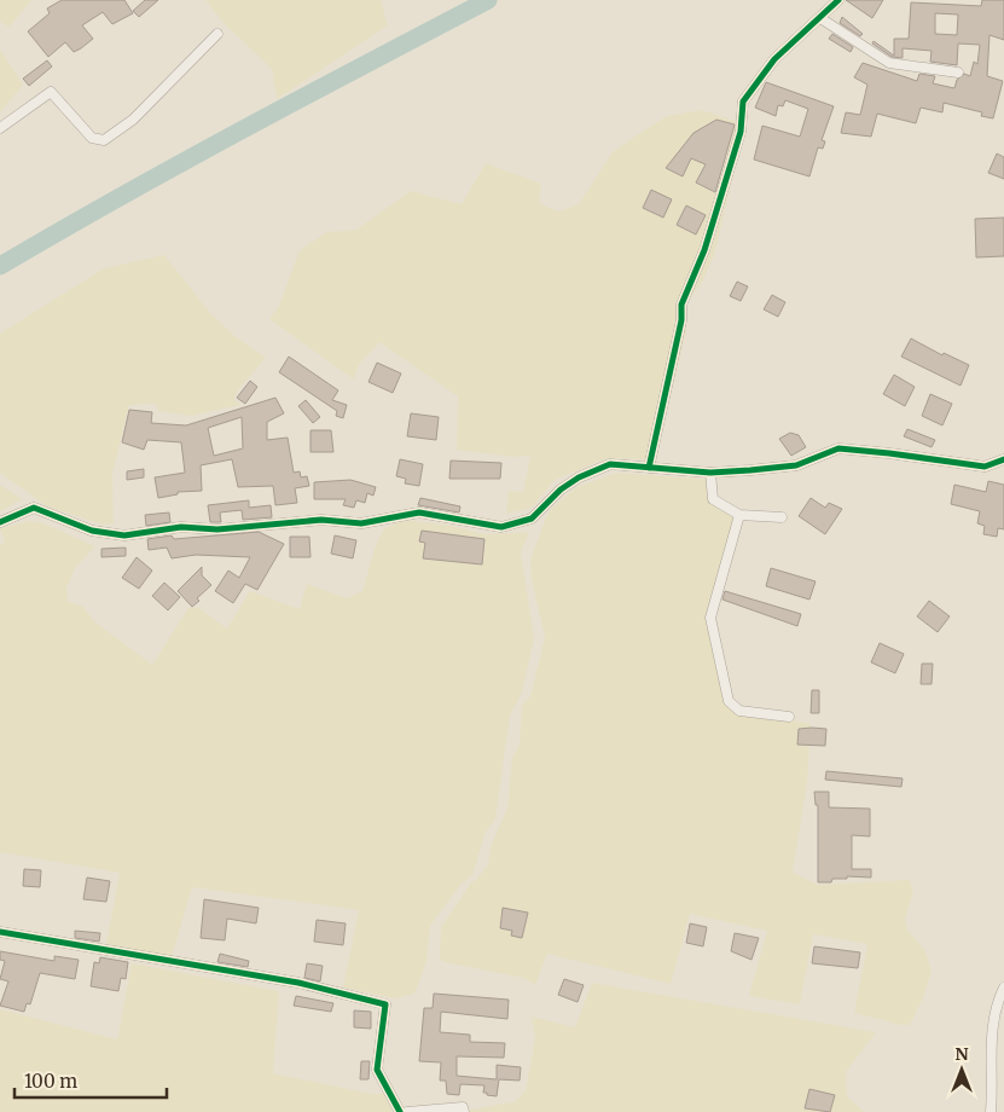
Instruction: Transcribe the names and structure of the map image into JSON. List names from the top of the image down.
{
  "scale_bar": "100 m",
  "north": "top"
}
